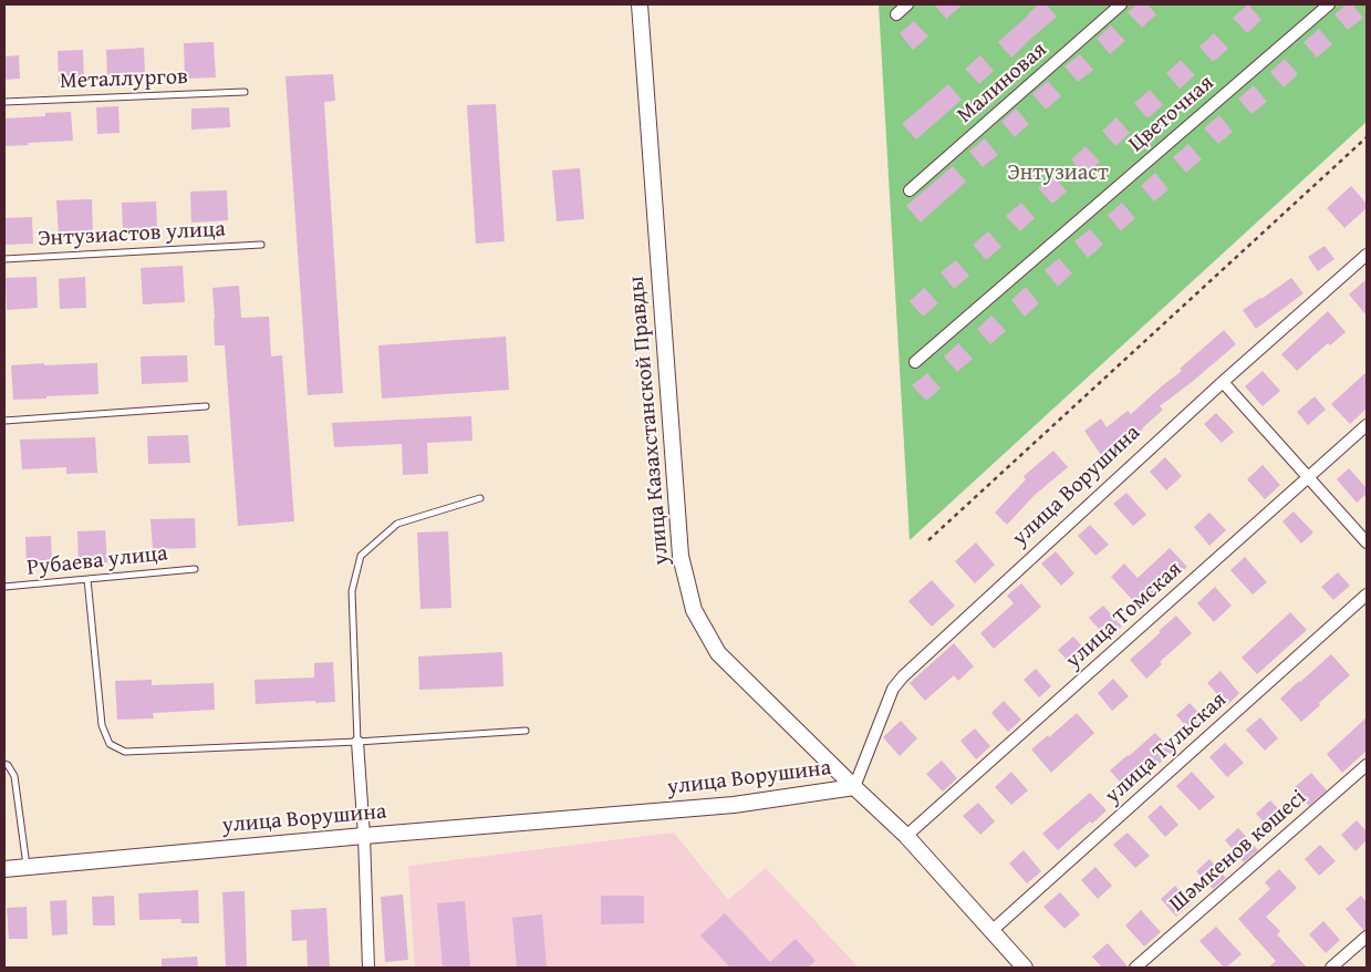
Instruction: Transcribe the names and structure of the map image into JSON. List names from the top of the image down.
{
  "streets": {
    "street": [
      "Малиновая",
      "Цветочная",
      "улица Казахстанской Правды",
      "улица Ворушина",
      "улица Томская",
      "улица Тульская",
      "Шәмкенов көшесі"
    ],
    "lane": ["Металлургов", "Энтузиастов улица", "Рубаева улица"]
  },
  "crossings": [
    ["улица Казахстанской Правды", "улица Ворушина"],
    ["улица Казахстанской Правды", "улица Томская"],
    ["улица Казахстанской Правды", "улица Тульская"]
  ],
  "parks": ["Энтузиаст"]
}
